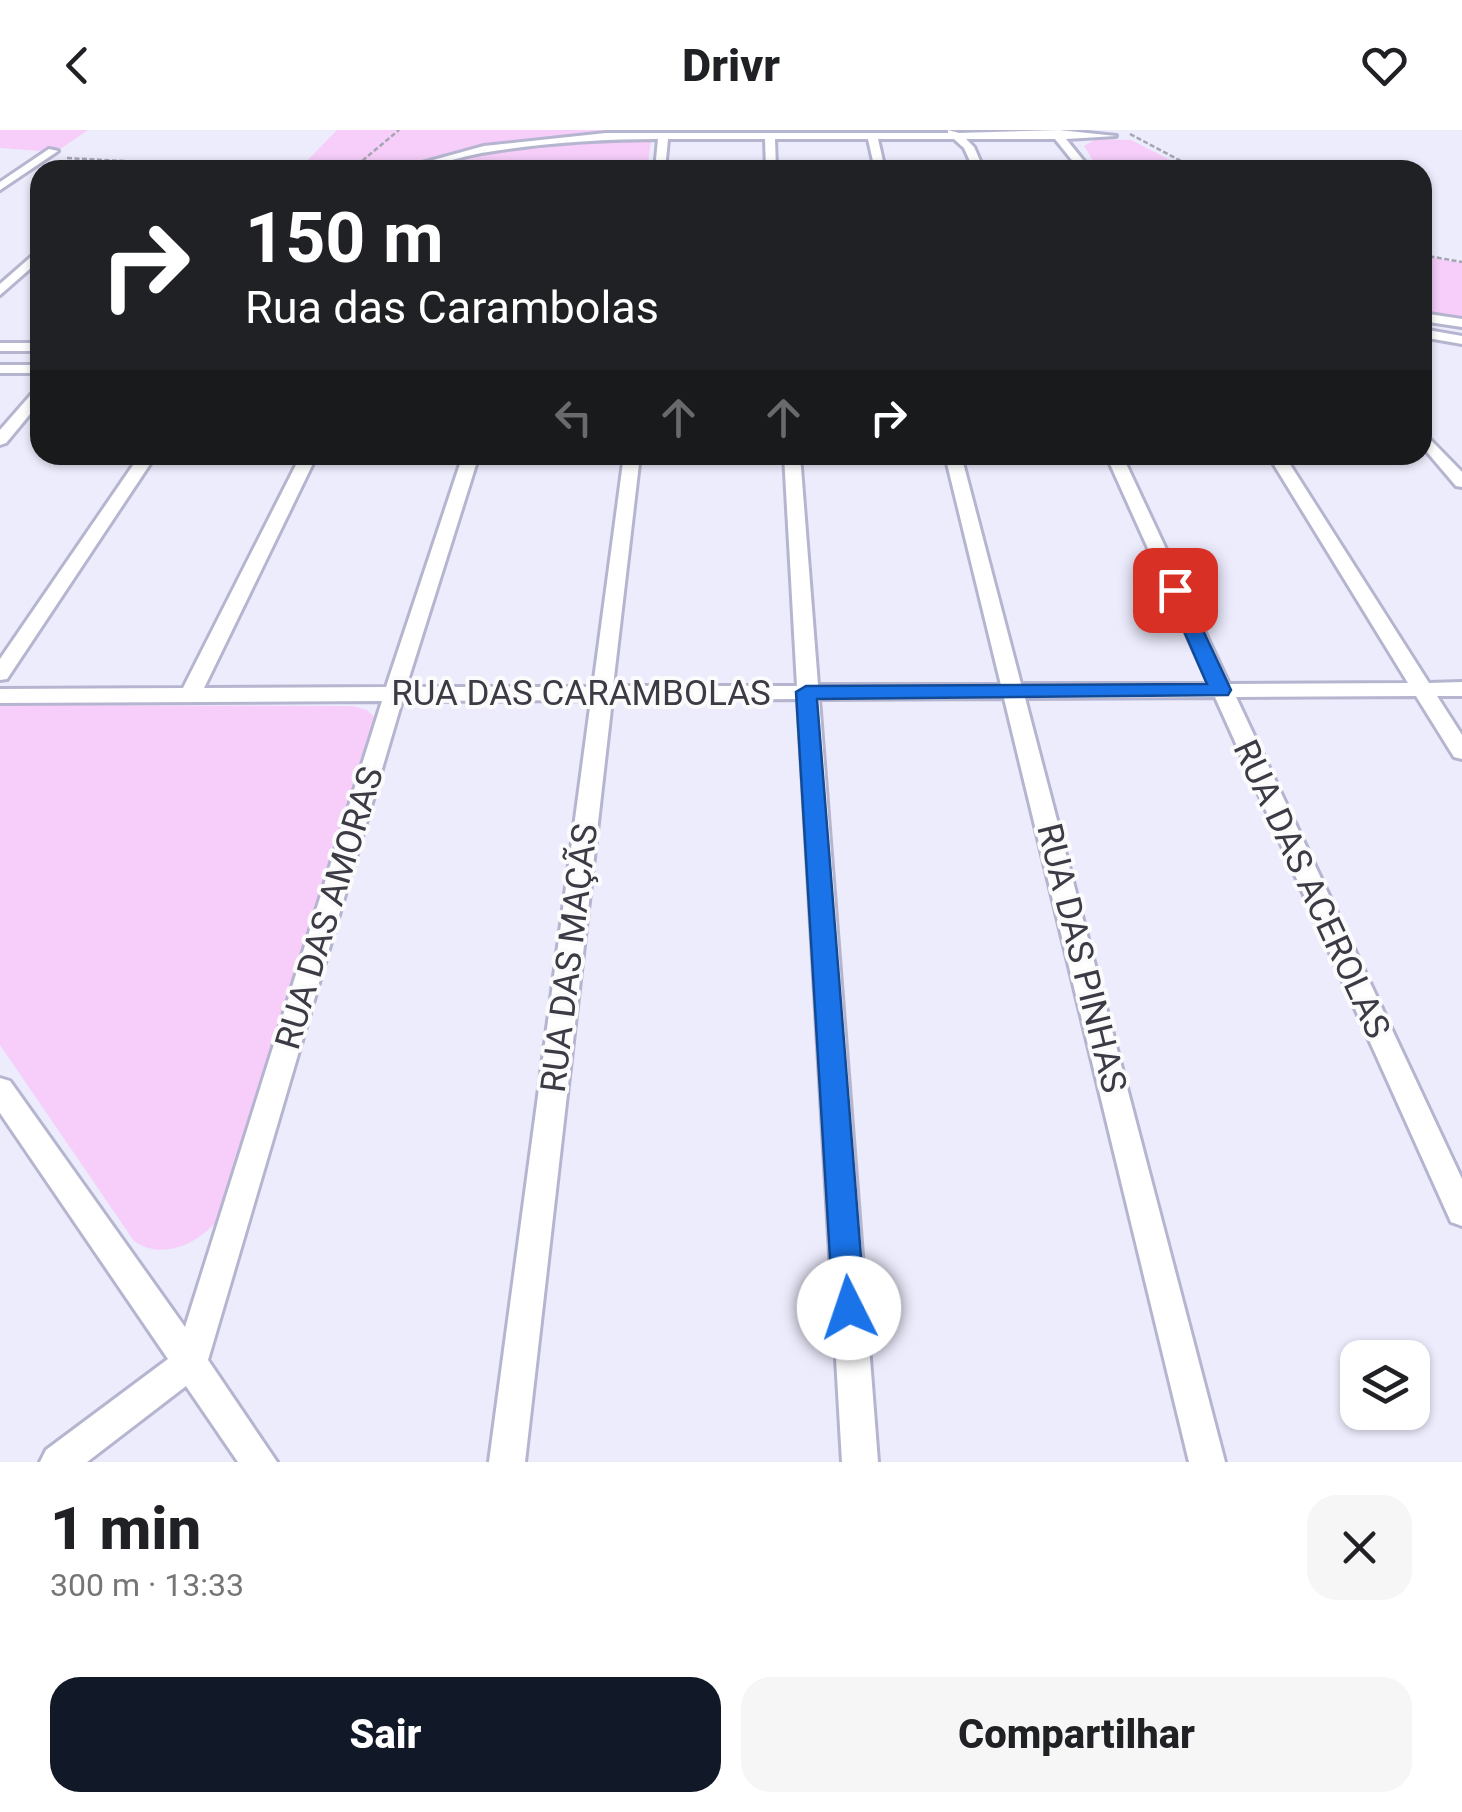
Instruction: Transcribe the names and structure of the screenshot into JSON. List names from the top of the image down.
{
  "streets": {
    "street": [
      "RUA DAS CARAMBOLAS",
      "RUA DAS ACEROLAS",
      "RUA DAS AMORAS",
      "RUA DAS MAÇÃS",
      "RUA DAS PINHAS"
    ]
  },
  "crossings": [
    ["RUA DAS CARAMBOLAS", "RUA DAS ACEROLAS"],
    ["RUA DAS CARAMBOLAS", "RUA DAS AMORAS"],
    ["RUA DAS CARAMBOLAS", "RUA DAS MAÇÃS"],
    ["RUA DAS CARAMBOLAS", "RUA DAS PINHAS"]
  ],
  "page": {
    "header": "Drivr",
    "turn": ["150 m", "Rua das Carambolas"],
    "heading": ["1 min", "300 m · 13:33"],
    "buttons": ["Sair", "Compartilhar"]
  }
}
